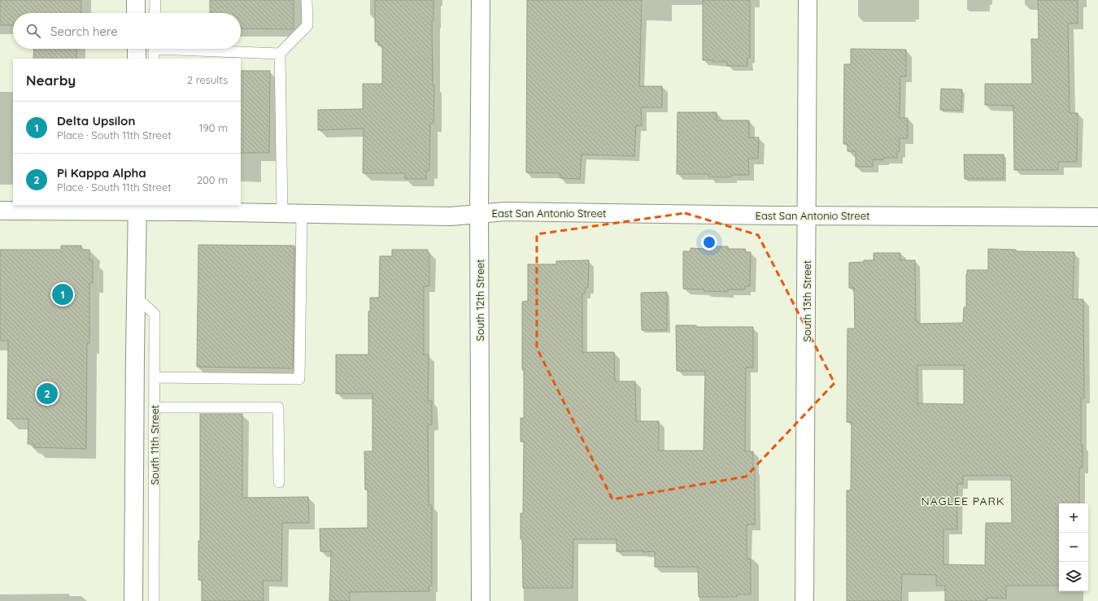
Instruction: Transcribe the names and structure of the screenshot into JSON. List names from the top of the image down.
{
  "streets": {
    "street": [
      "East San Antonio Street",
      "South 12th Street",
      "South 13th Street",
      "South 11th Street"
    ]
  },
  "crossings": [
    ["East San Antonio Street", "South 12th Street"],
    ["East San Antonio Street", "South 13th Street"],
    ["East San Antonio Street", "South 11th Street"]
  ],
  "districts": ["NAGLEE PARK"],
  "page": {
    "search": "Search here",
    "heading": ["Nearby", "2 results"],
    "list": [
      {
        "mark": "1",
        "name": "Delta Upsilon",
        "note": "Place · South 11th Street",
        "value": "190 m"
      },
      {
        "mark": "2",
        "name": "Pi Kappa Alpha",
        "note": "Place · South 11th Street",
        "value": "200 m"
      }
    ],
    "pins": ["1", "2"],
    "map_buttons": ["+", "−"]
  }
}
